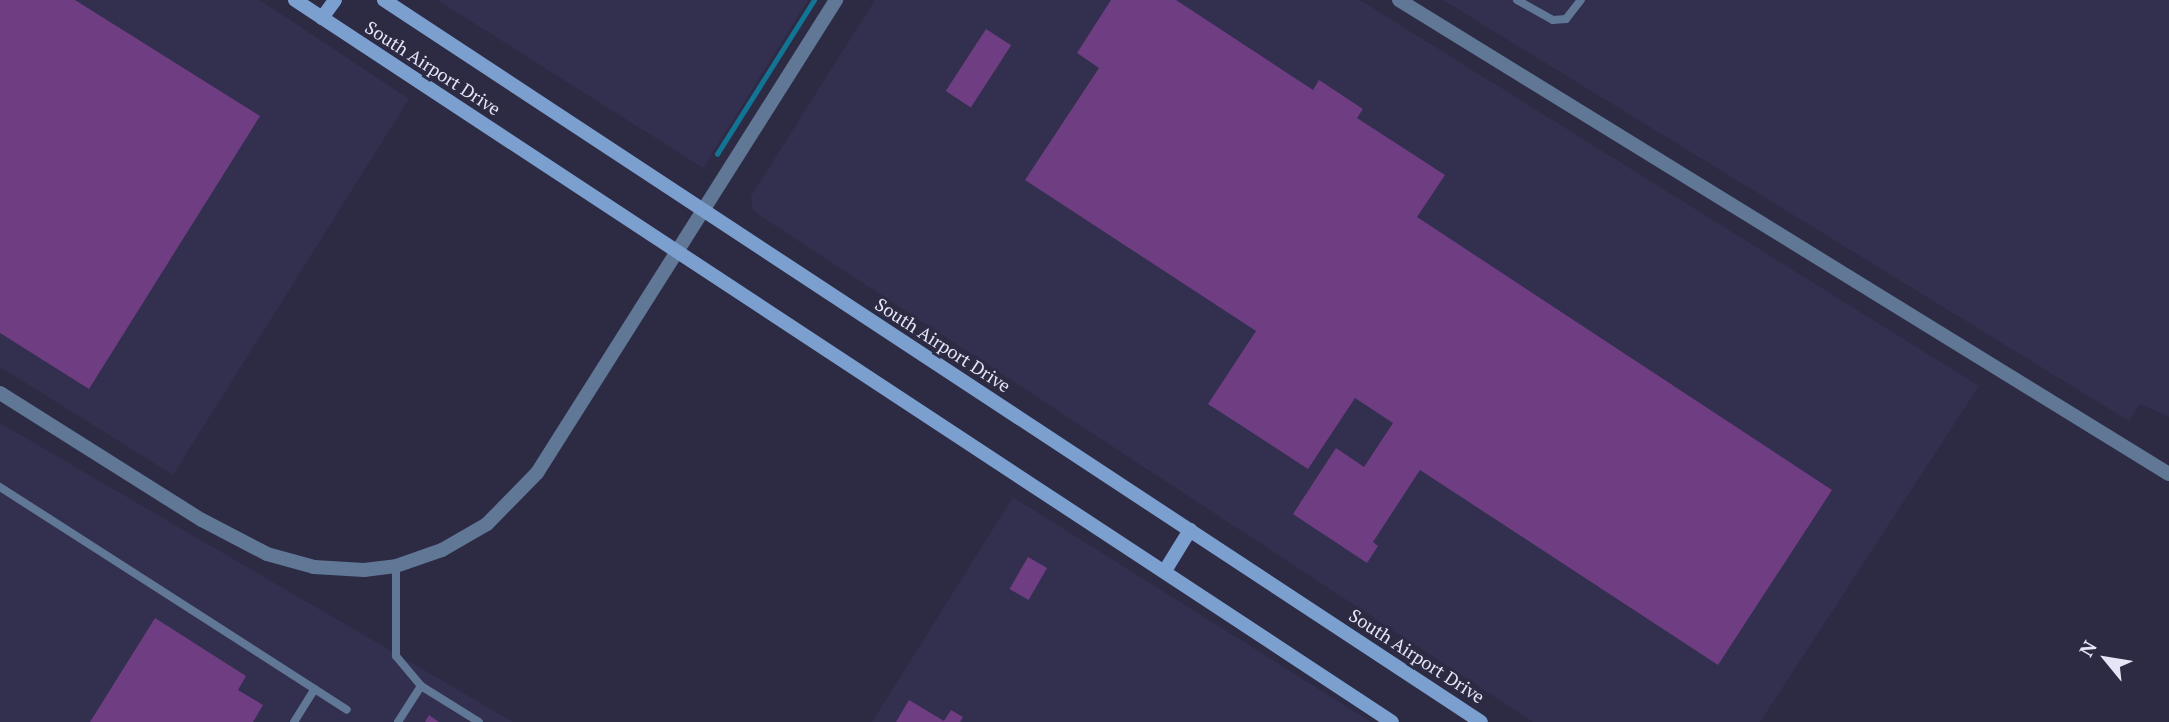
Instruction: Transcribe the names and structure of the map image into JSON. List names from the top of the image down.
{
  "streets": {
    "main road": ["South Airport Drive"]
  },
  "north": "top left"
}
